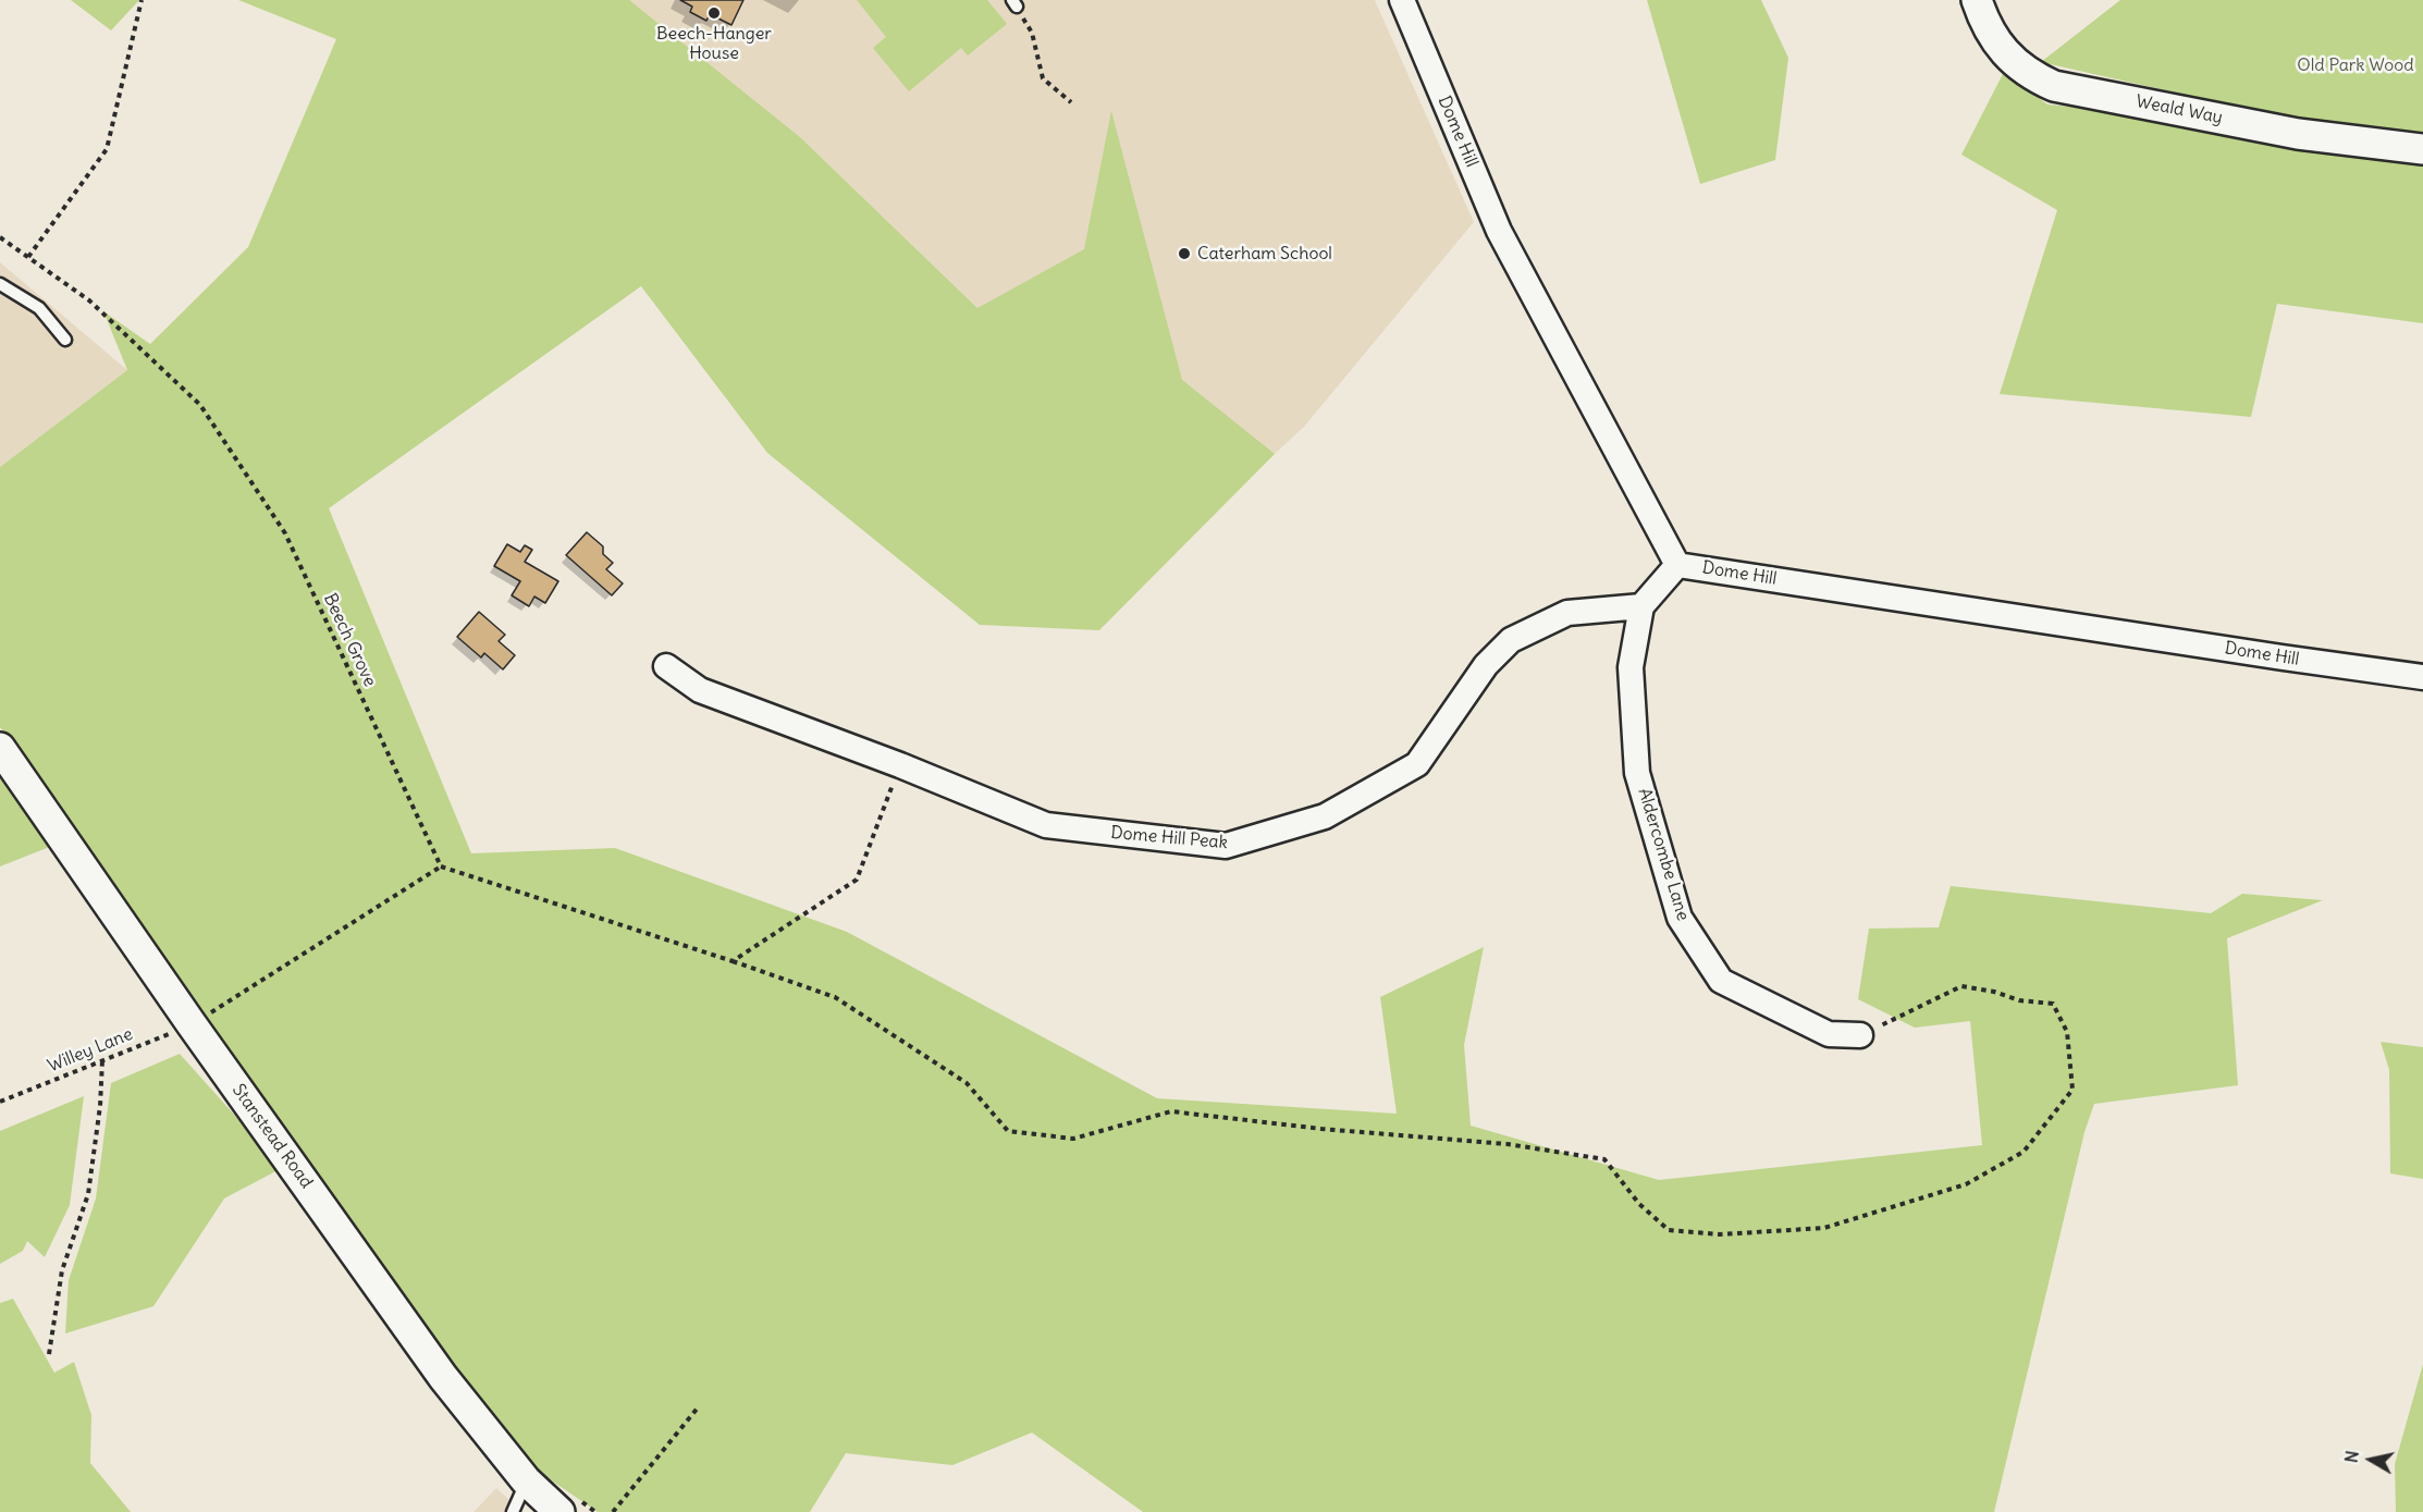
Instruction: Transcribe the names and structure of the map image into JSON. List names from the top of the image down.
{
  "streets": {
    "street": [
      "Weald Way",
      "Dome Hill",
      "Dome Hill Peak",
      "Aldercombe Lane",
      "Stanstead Road"
    ],
    "path": ["Beech Grove", "Willey Lane"]
  },
  "crossings": [
    ["Dome Hill Peak", "Aldercombe Lane"],
    ["Willey Lane", "Stanstead Road"]
  ],
  "parks": ["Old Park Wood"],
  "places": ["Beech-Hanger House", "Caterham School"],
  "north": "left"
}
